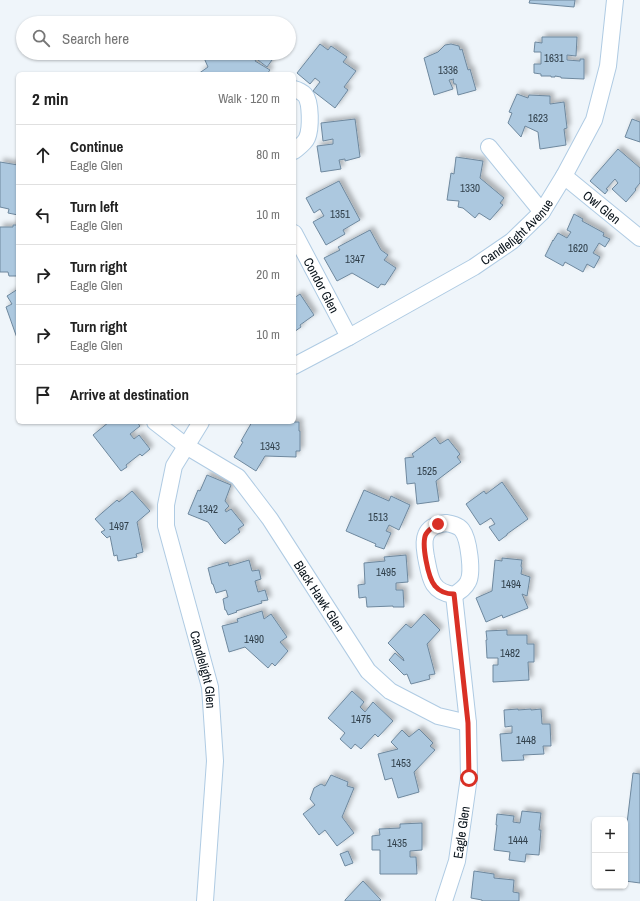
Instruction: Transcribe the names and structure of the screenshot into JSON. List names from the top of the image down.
{
  "streets": {
    "street": [
      "Owl Glen",
      "Candlelight Avenue",
      "Condor Glen",
      "Black Hawk Glen",
      "Candlelight Glen",
      "Eagle Glen"
    ]
  },
  "crossings": [
    ["Owl Glen", "Candlelight Avenue"],
    ["Candlelight Avenue", "Condor Glen"],
    ["Black Hawk Glen", "Candlelight Glen"],
    ["Black Hawk Glen", "Eagle Glen"]
  ],
  "house_numbers": [
    "1631",
    "1336",
    "1623",
    "1330",
    "1351",
    "1620",
    "1347",
    "1343",
    "1525",
    "1342",
    "1513",
    "1497",
    "1495",
    "1494",
    "1490",
    "1482",
    "1475",
    "1448",
    "1453",
    "1444",
    "1435"
  ],
  "page": {
    "search": "Search here",
    "heading": ["2 min", "Walk · 120 m"],
    "list": [
      ["Continue", "Eagle Glen", "80 m"],
      ["Turn left", "Eagle Glen", "10 m"],
      ["Turn right", "Eagle Glen", "20 m"],
      ["Turn right", "Eagle Glen", "10 m"],
      "Arrive at destination"
    ],
    "map_buttons": ["+", "−"]
  }
}
